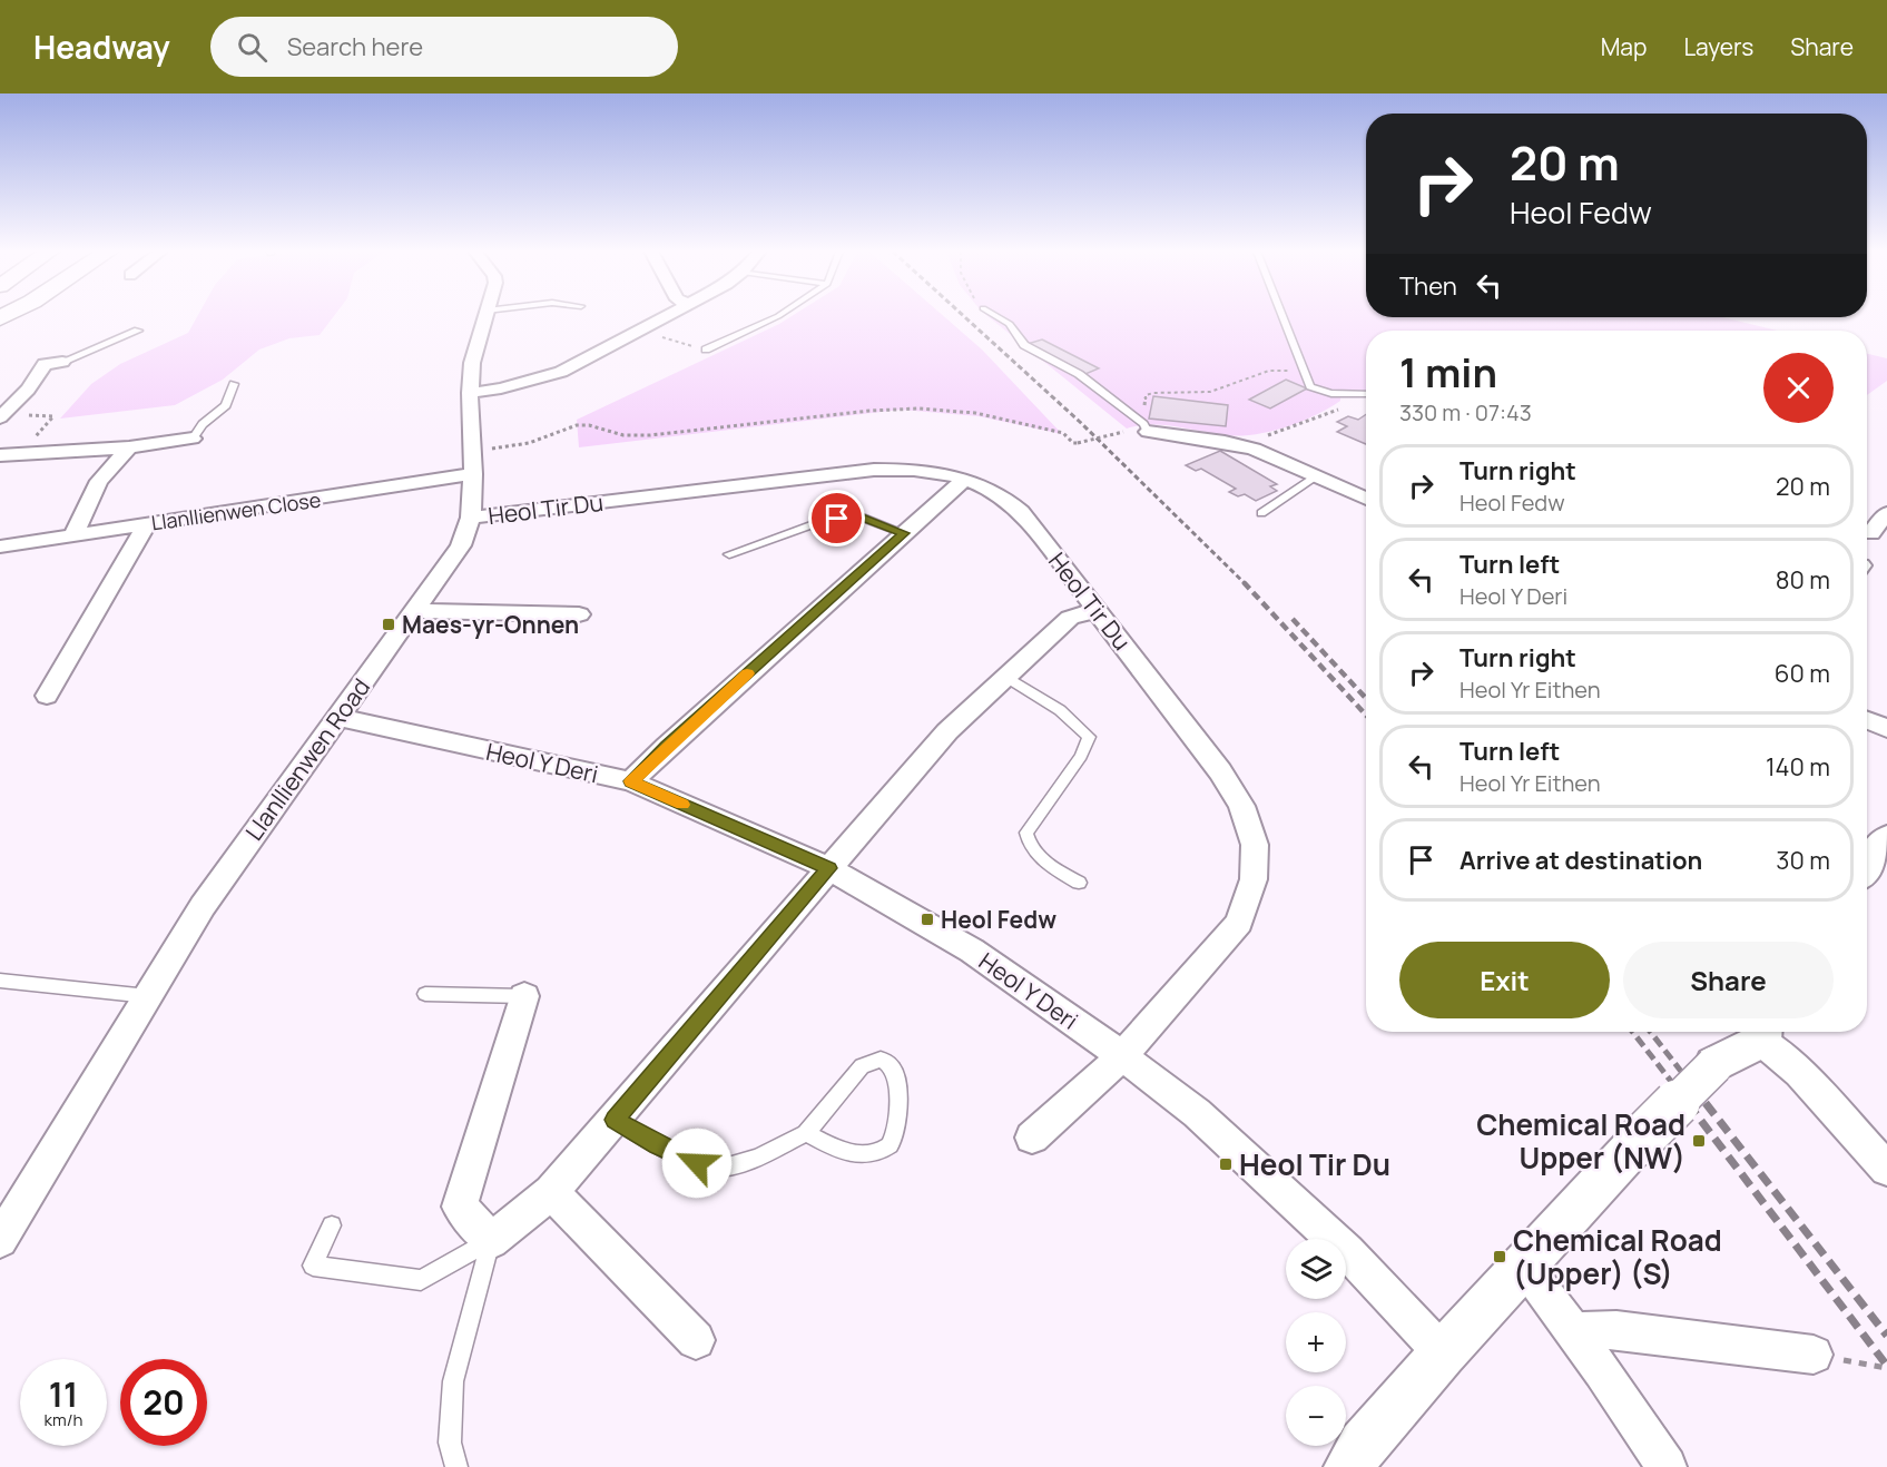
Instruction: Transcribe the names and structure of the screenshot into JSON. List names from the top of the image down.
{
  "streets": {
    "street": [
      "Heol Tir Du",
      "Llanllienwen Close",
      "Llanllienwen Road",
      "Heol Y Deri"
    ]
  },
  "crossings": [
    ["Heol Tir Du", "Llanllienwen Road"],
    ["Heol Tir Du", "Heol Y Deri"],
    ["Llanllienwen Close", "Llanllienwen Road"],
    ["Llanllienwen Road", "Heol Y Deri"]
  ],
  "places": {
    "transit": [
      "Maes-yr-Onnen",
      "Heol Fedw",
      "Chemical Road Upper (NW)",
      "Heol Tir Du",
      "Chemical Road (Upper) (S)"
    ]
  },
  "page": {
    "header": "Headway",
    "search": "Search here",
    "nav": ["Map", "Layers", "Share"],
    "turn": ["20 m", "Heol Fedw"],
    "then": "Then",
    "heading": ["1 min", "330 m · 07:43"],
    "list": [
      {
        "name": "Turn right",
        "note": "Heol Fedw",
        "value": "20 m"
      },
      {
        "name": "Turn left",
        "note": "Heol Y Deri",
        "value": "80 m"
      },
      {
        "name": "Turn right",
        "note": "Heol Yr Eithen",
        "value": "60 m"
      },
      {
        "name": "Turn left",
        "note": "Heol Yr Eithen",
        "value": "140 m"
      },
      {
        "name": "Arrive at destination",
        "value": "30 m"
      }
    ],
    "buttons": ["Exit", "Share"],
    "map_buttons": ["+", "−"],
    "speed": "11 km/h",
    "limit": "20"
  }
}
